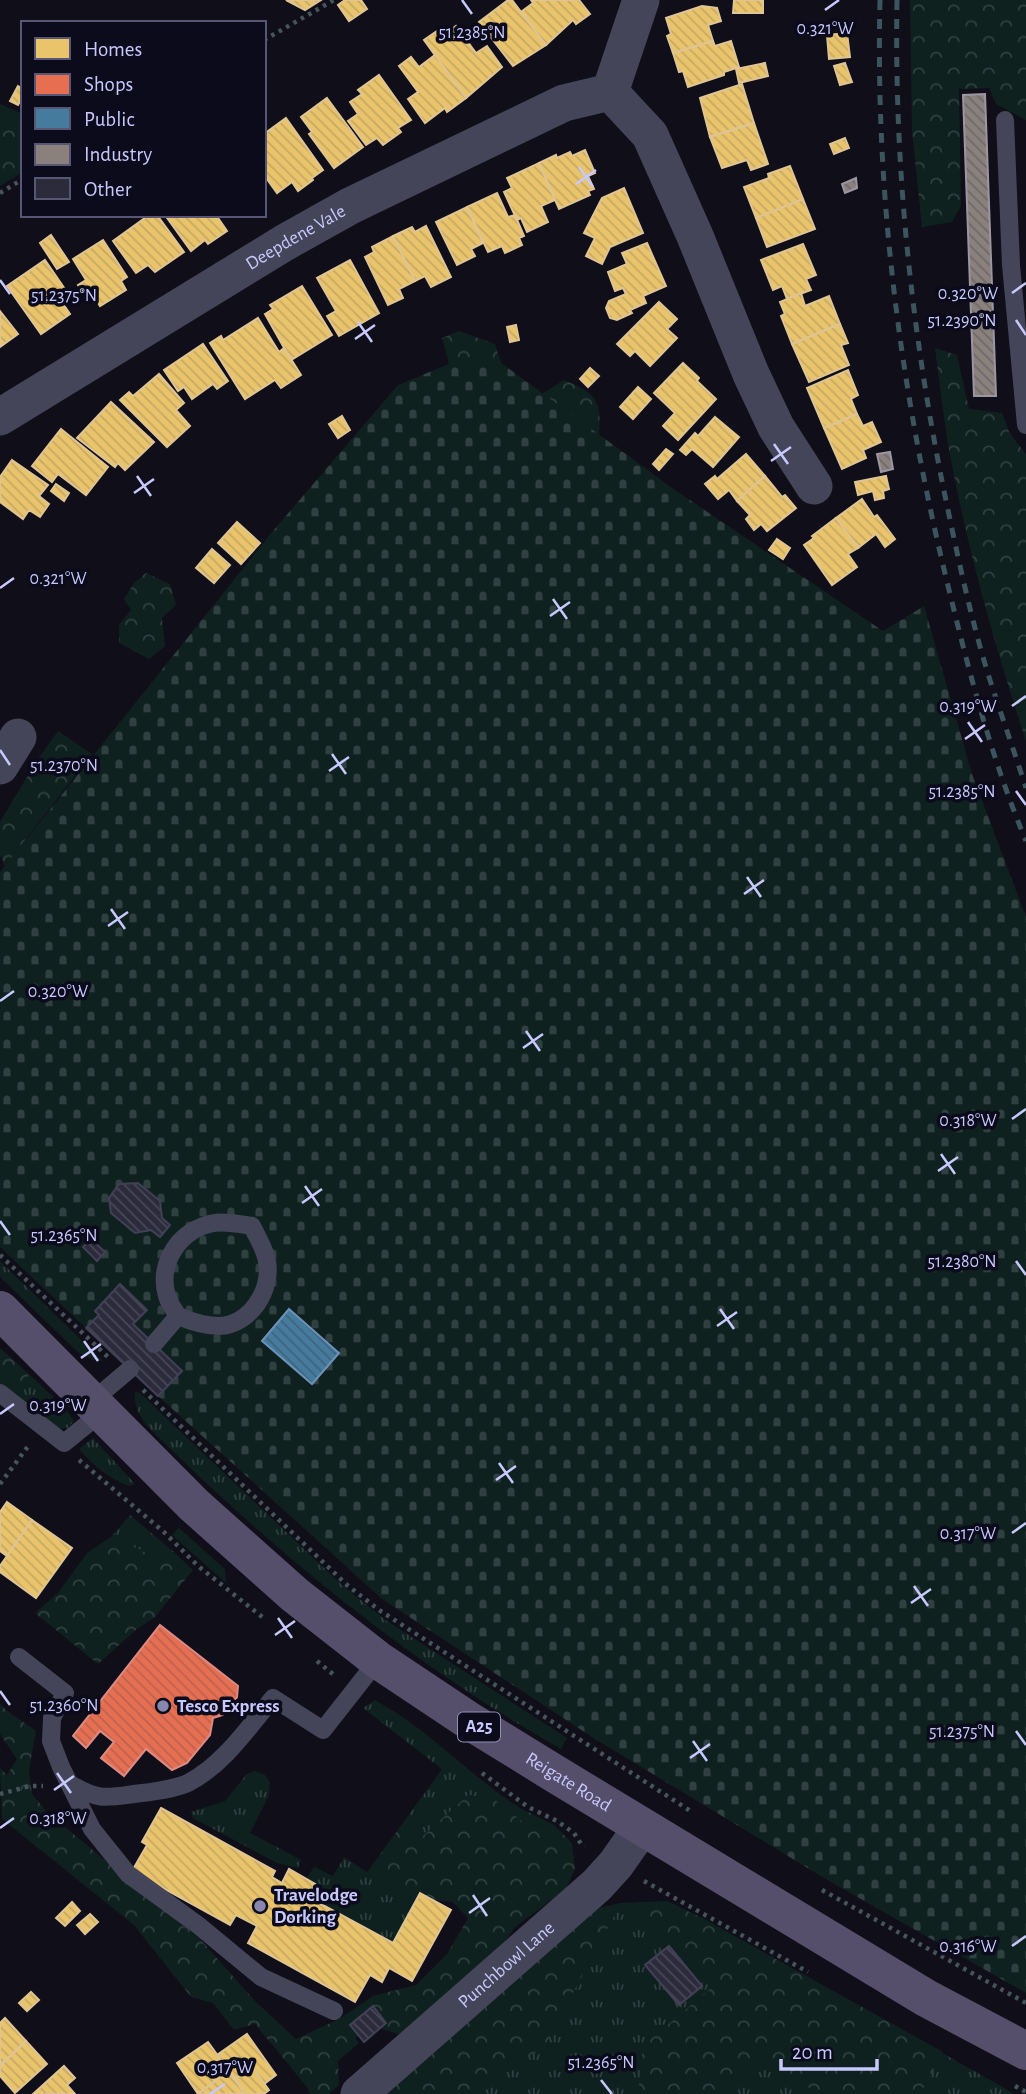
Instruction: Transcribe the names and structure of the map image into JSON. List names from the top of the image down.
{
  "streets": {
    "main road": ["A25", "Reigate Road"],
    "street": ["Deepdene Vale", "Punchbowl Lane"]
  },
  "crossings": [
    ["Reigate Road", "Punchbowl Lane"]
  ],
  "places": ["Tesco Express", "Travelodge Dorking"],
  "legend": [
    "Homes",
    "Shops",
    "Public",
    "Industry",
    "Other"
  ],
  "scale_bar": "20 m",
  "coordinates": [
    "0.321°W",
    "51.2385°N",
    "0.320°W",
    "51.2375°N",
    "51.2390°N",
    "0.319°W",
    "51.2370°N",
    "0.318°W",
    "51.2365°N",
    "51.2380°N",
    "0.317°W",
    "51.2360°N",
    "0.316°W"
  ]
}
